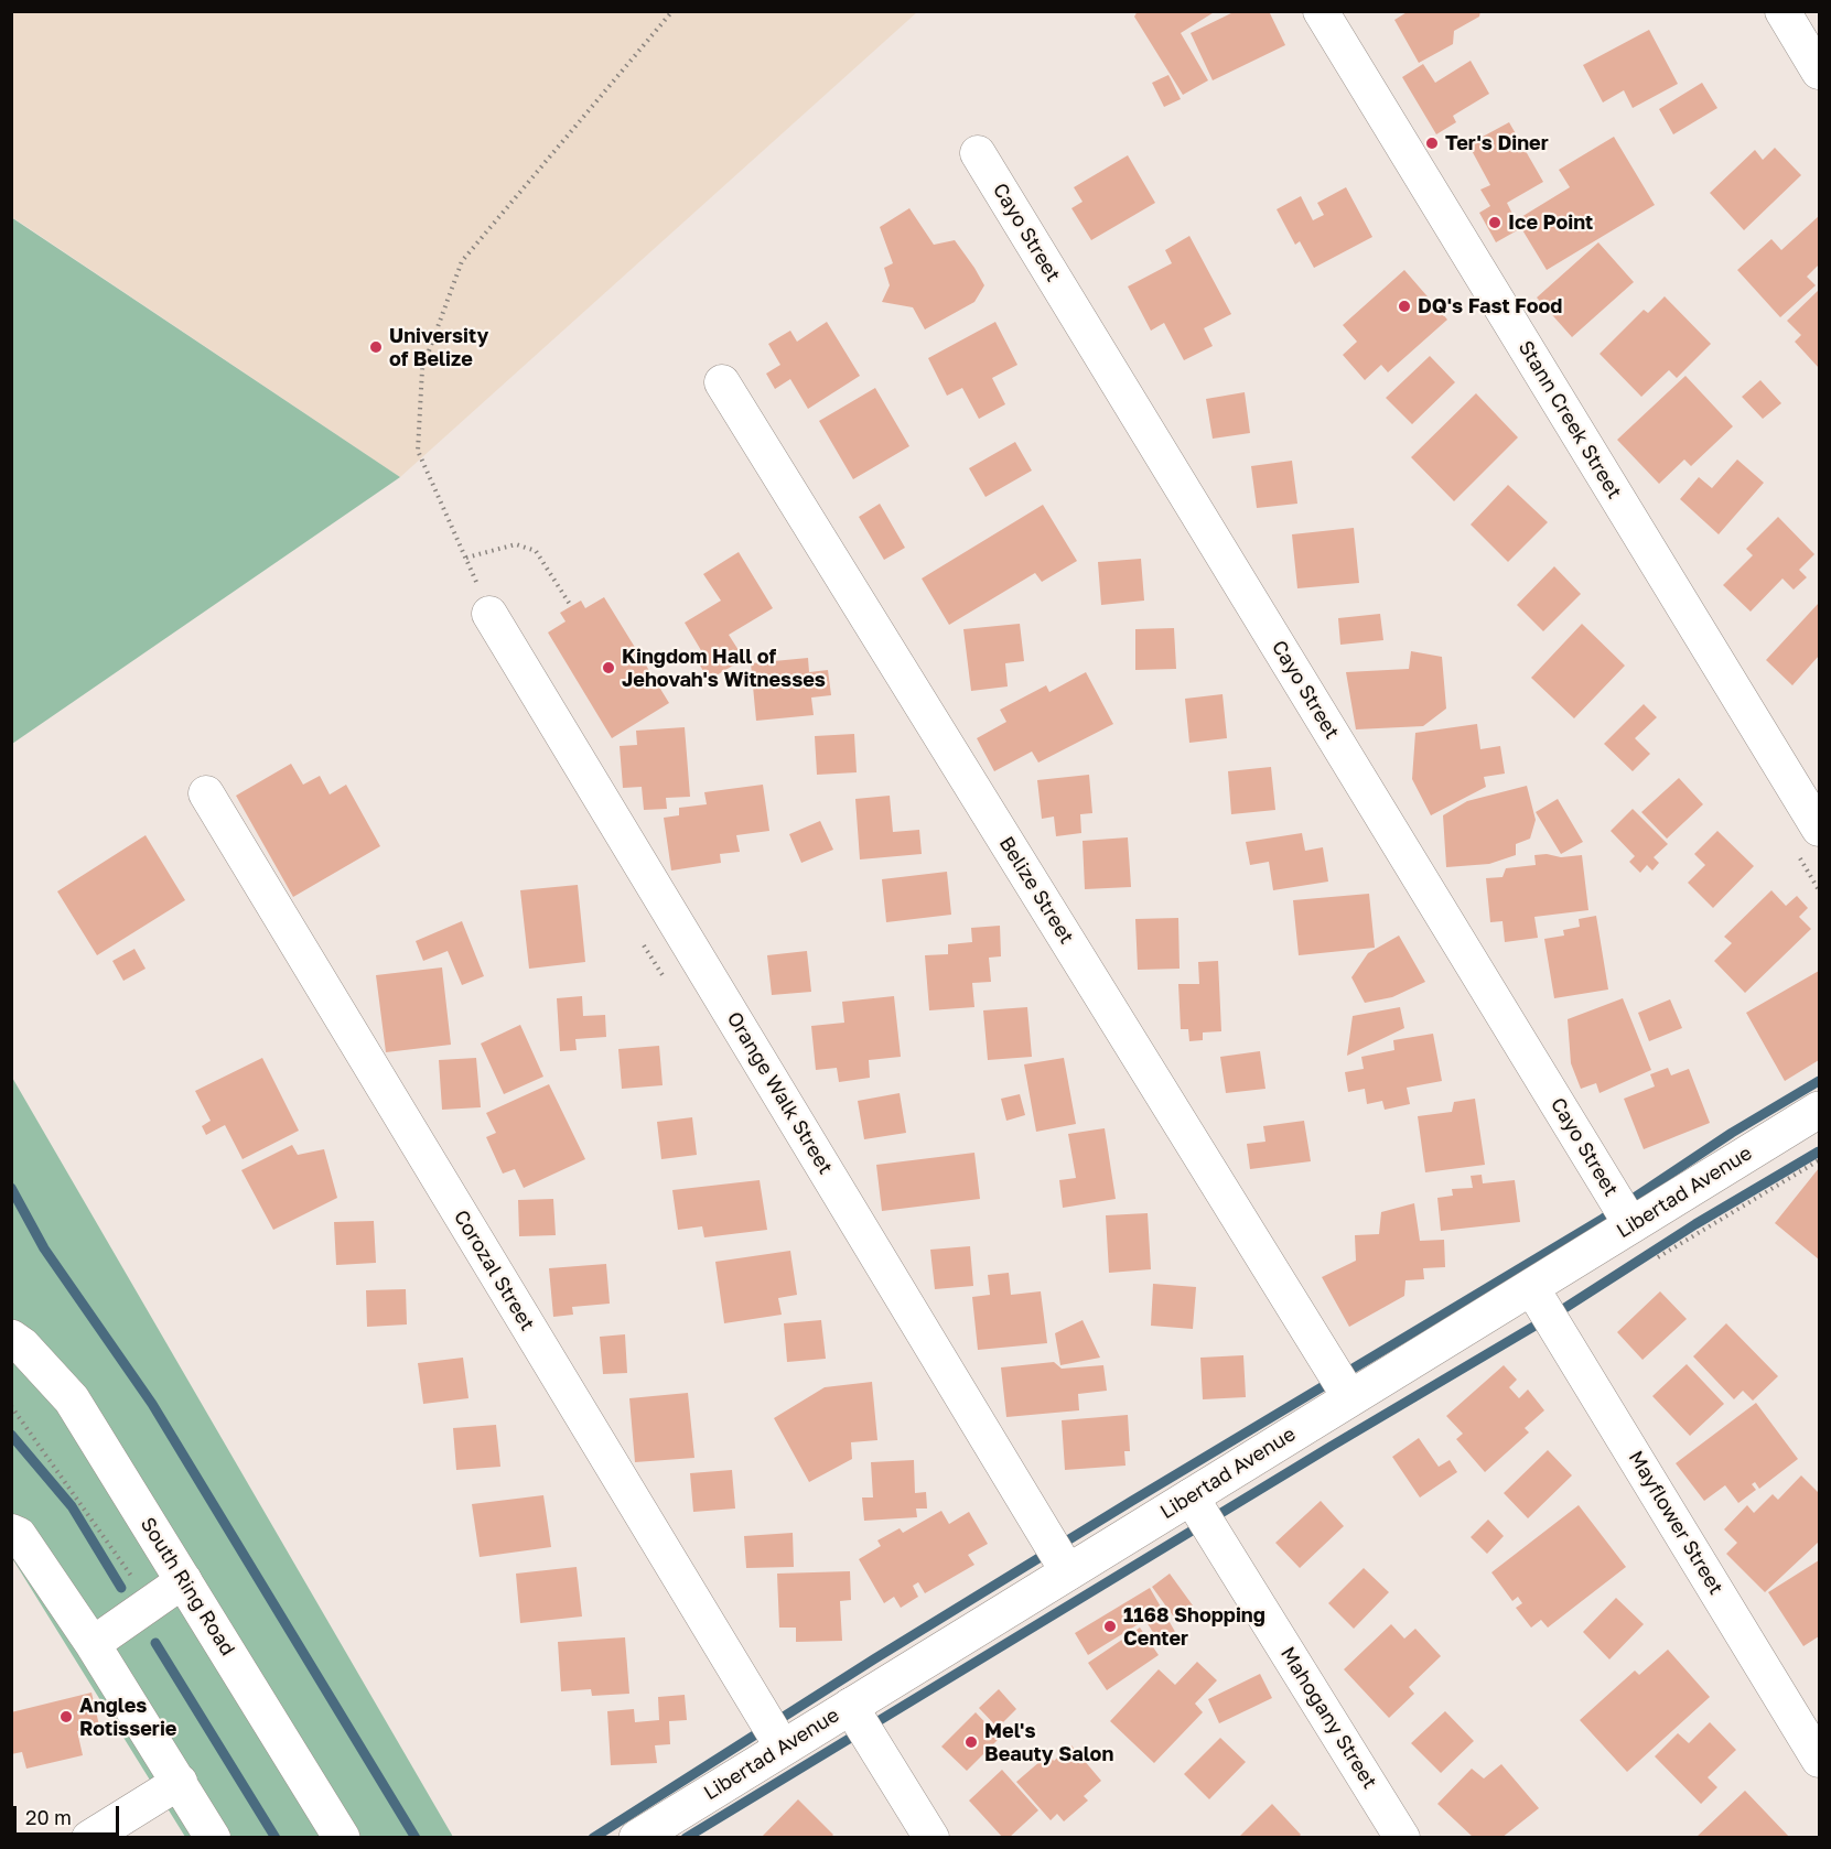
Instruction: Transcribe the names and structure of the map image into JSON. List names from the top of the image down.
{
  "streets": {
    "street": [
      "Cayo Street",
      "Stann Creek Street",
      "Belize Street",
      "Orange Walk Street",
      "Libertad Avenue",
      "Corozal Street",
      "Mayflower Street",
      "South Ring Road",
      "Mahogany Street"
    ]
  },
  "crossings": [
    ["Cayo Street", "Libertad Avenue"],
    ["Belize Street", "Libertad Avenue"],
    ["Orange Walk Street", "Libertad Avenue"],
    ["Libertad Avenue", "Corozal Street"],
    ["Libertad Avenue", "Mayflower Street"],
    ["Libertad Avenue", "Mahogany Street"]
  ],
  "places": [
    "Ter's Diner",
    "Ice Point",
    "DQ's Fast Food",
    "University of Belize",
    "Kingdom Hall of Jehovah's Witnesses",
    "1168 Shopping Center",
    "Angles Rotisserie",
    "Mel's Beauty Salon"
  ],
  "scale_bar": "20 m"
}
